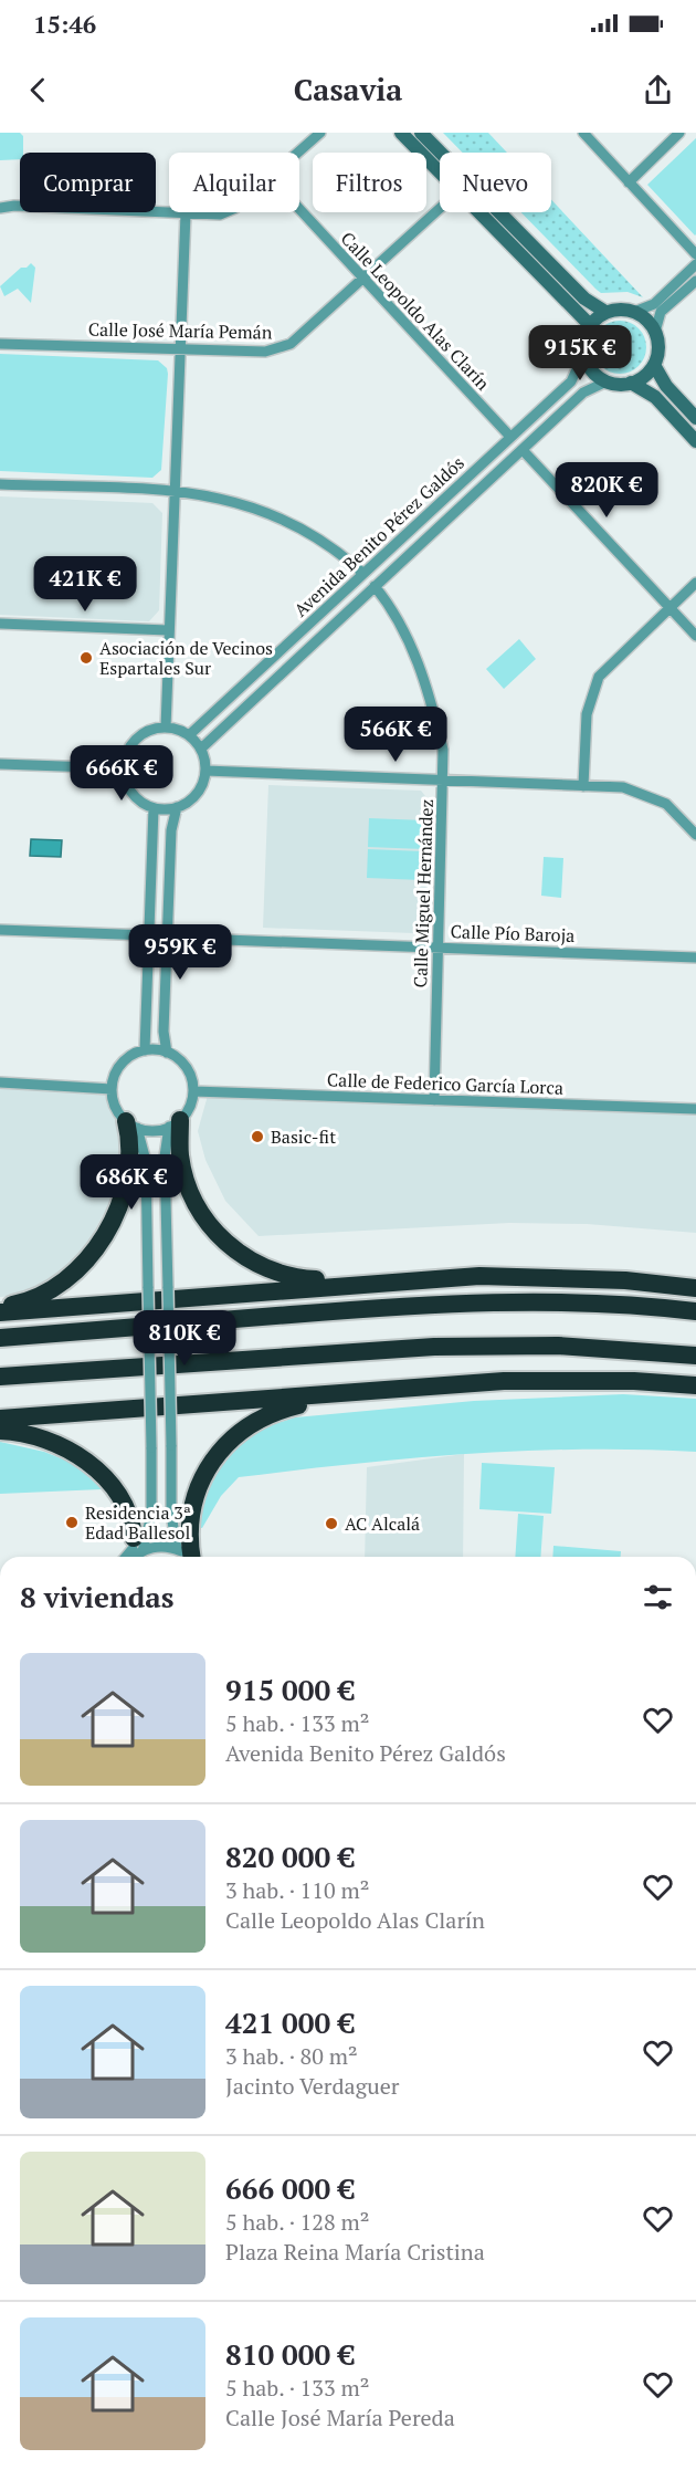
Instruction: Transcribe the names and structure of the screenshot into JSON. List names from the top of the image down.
{
  "streets": {
    "street": [
      "Calle Leopoldo Alas Clarín",
      "Calle José María Pemán",
      "Avenida Benito Pérez Galdós",
      "Calle Miguel Hernández",
      "Calle Pío Baroja",
      "Calle de Federico García Lorca"
    ]
  },
  "crossings": [
    ["Calle Leopoldo Alas Clarín", "Calle José María Pemán"],
    ["Calle Leopoldo Alas Clarín", "Avenida Benito Pérez Galdós"],
    ["Avenida Benito Pérez Galdós", "Calle Miguel Hernández"],
    ["Calle Miguel Hernández", "Calle Pío Baroja"],
    ["Calle Miguel Hernández", "Calle de Federico García Lorca"]
  ],
  "places": [
    "Asociación de Vecinos Espartales Sur",
    "Basic-fit",
    "Residencia 3ª Edad Ballesol",
    "AC Alcalá"
  ],
  "page": {
    "status": "15:46",
    "header": "Casavia",
    "chip": [
      "Comprar",
      "Alquilar",
      "Filtros",
      "Nuevo"
    ],
    "price": [
      "915K €",
      "820K €",
      "421K €",
      "566K €",
      "666K €",
      "959K €",
      "686K €",
      "810K €"
    ],
    "heading": "8 viviendas",
    "list": [
      {
        "name": "915 000 €",
        "note": "5 hab. · 133 m² · Avenida Benito Pérez Galdós"
      },
      {
        "name": "820 000 €",
        "note": "3 hab. · 110 m² · Calle Leopoldo Alas Clarín"
      },
      {
        "name": "421 000 €",
        "note": "3 hab. · 80 m² · Jacinto Verdaguer"
      },
      {
        "name": "666 000 €",
        "note": "5 hab. · 128 m² · Plaza Reina María Cristina"
      },
      {
        "name": "810 000 €",
        "note": "5 hab. · 133 m² · Calle José María Pereda"
      }
    ]
  }
}
